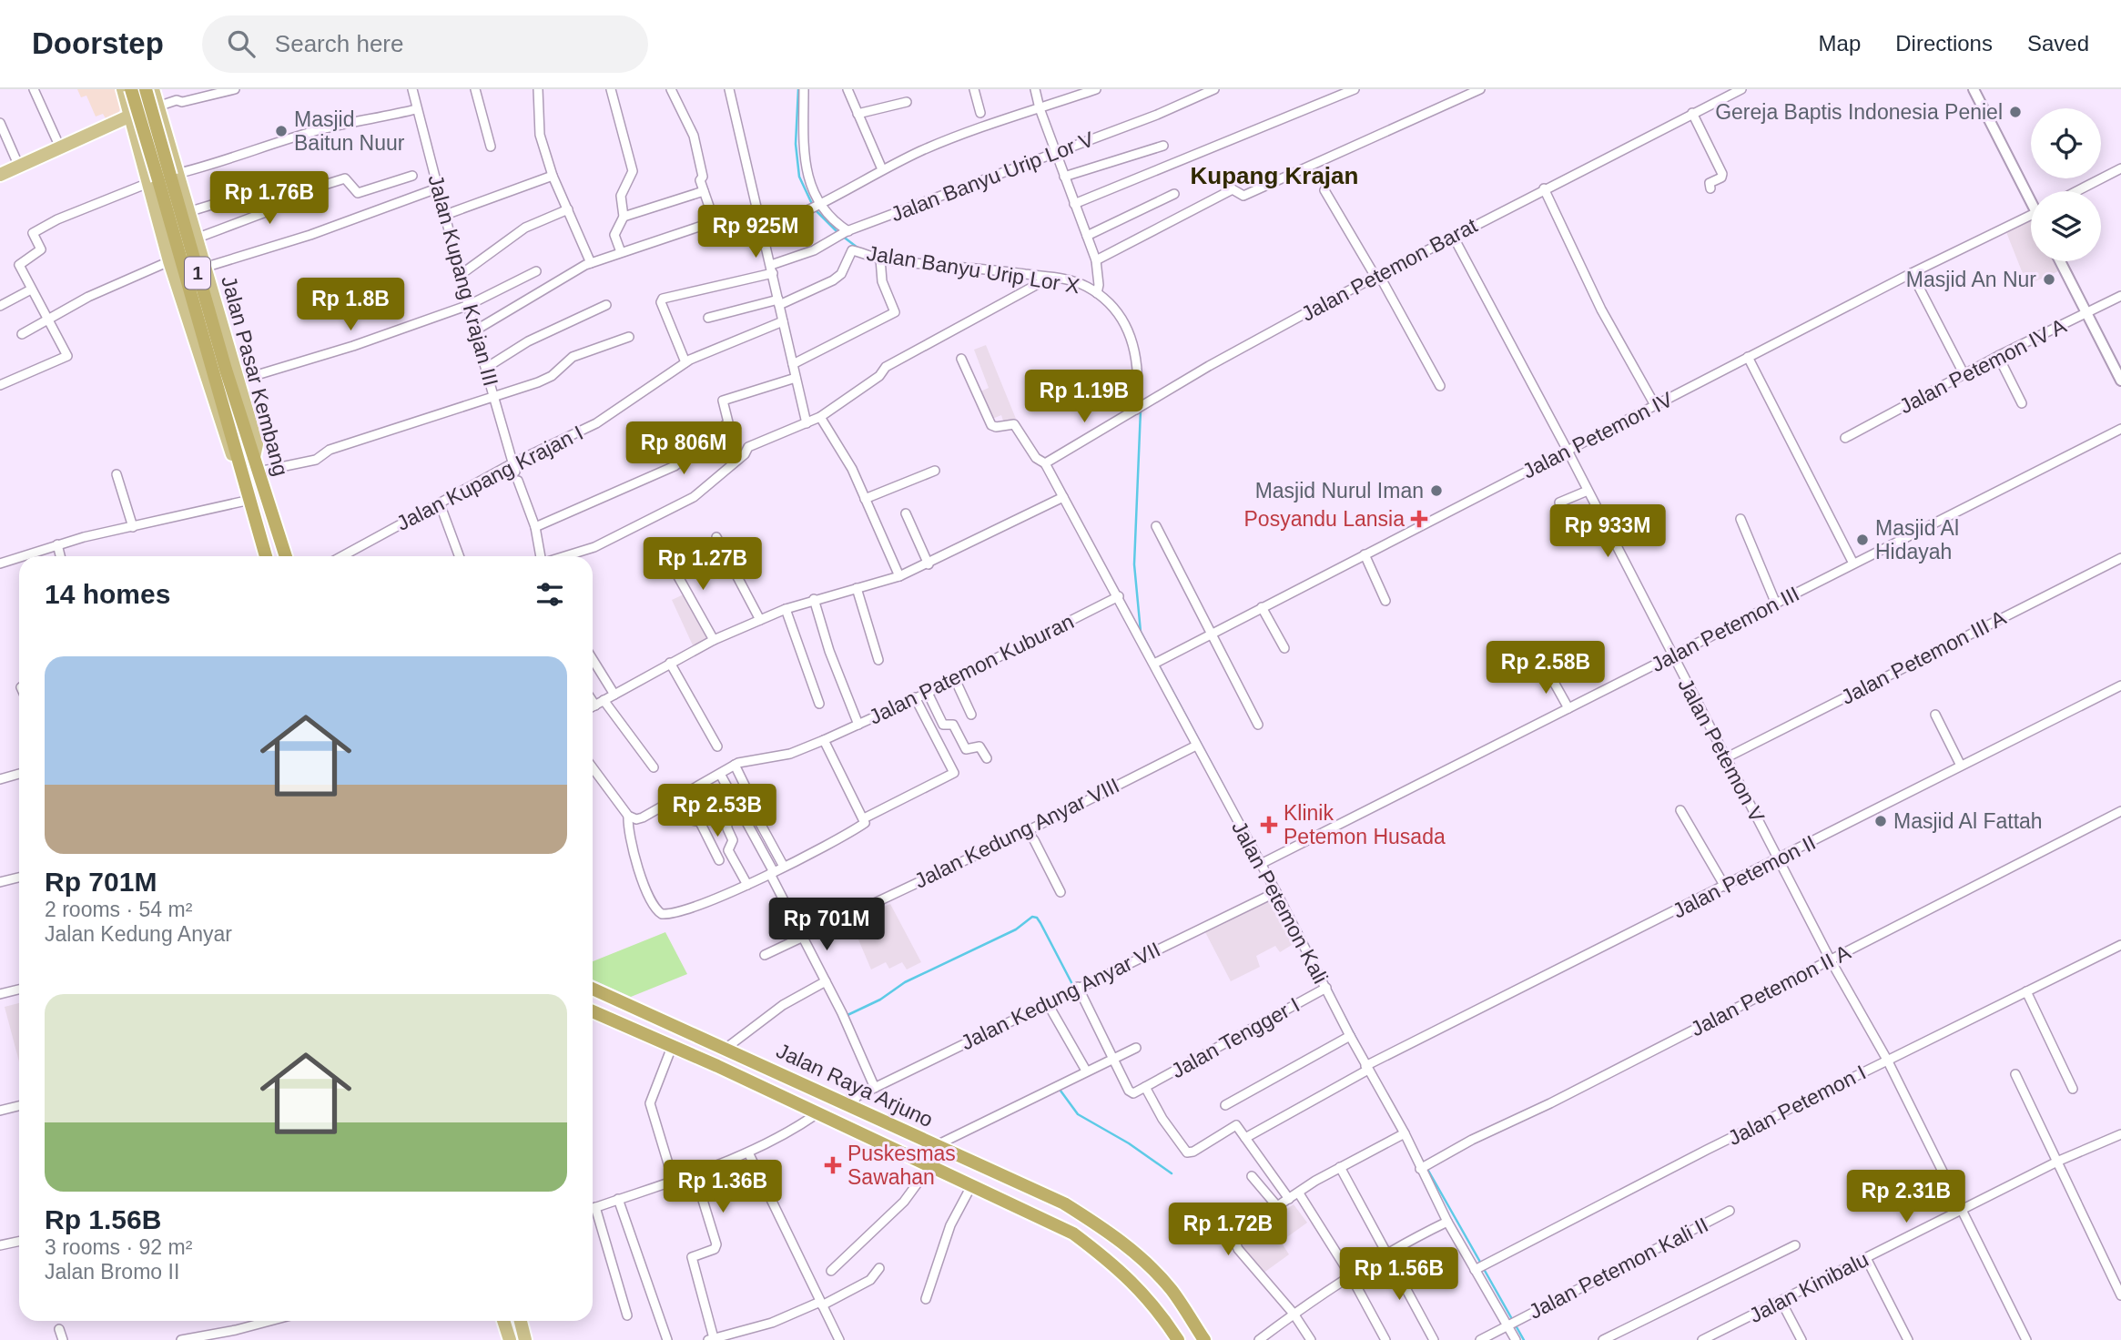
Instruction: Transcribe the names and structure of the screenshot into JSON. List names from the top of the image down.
{
  "streets": {
    "highway": ["1", "Jalan Pasar Kembang", "Jalan Raya Arjuno"],
    "street": [
      "Jalan Banyu Urip Lor V",
      "Jalan Banyu Urip Lor X",
      "Jalan Petemon Barat",
      "Jalan Kupang Krajan III",
      "Jalan Petemon IV A",
      "Jalan Petemon IV",
      "Jalan Kupang Krajan I",
      "Jalan Petemon III",
      "Jalan Petemon III A",
      "Jalan Patemon Kuburan",
      "Jalan Petemon V",
      "Jalan Kedung Anyar VIII",
      "Jalan Petemon II",
      "Jalan Petemon Kali",
      "Jalan Petemon II A",
      "Jalan Kedung Anyar VII",
      "Jalan Tengger I",
      "Jalan Petemon I",
      "Jalan Petemon Kali II",
      "Jalan Kinibalu"
    ]
  },
  "crossings": [
    ["Jalan Banyu Urip Lor V", "Jalan Kupang Krajan I"],
    ["Jalan Banyu Urip Lor X", "Jalan Petemon Barat"],
    ["Jalan Petemon Barat", "Jalan Petemon V"],
    ["Jalan Petemon Barat", "Jalan Petemon Kali"],
    ["1", "Jalan Pasar Kembang"],
    ["Jalan Kupang Krajan III", "Jalan Kupang Krajan I"],
    ["Jalan Petemon IV", "Jalan Petemon V"],
    ["Jalan Petemon IV", "Jalan Petemon Kali"],
    ["Jalan Petemon III", "Jalan Petemon V"],
    ["Jalan Petemon III", "Jalan Petemon Kali"],
    ["Jalan Petemon III A", "Jalan Petemon V"],
    ["Jalan Patemon Kuburan", "Jalan Petemon Kali"],
    ["Jalan Petemon V", "Jalan Petemon II"],
    ["Jalan Petemon V", "Jalan Petemon II A"],
    ["Jalan Petemon V", "Jalan Petemon I"],
    ["Jalan Petemon V", "Jalan Kinibalu"],
    ["Jalan Kedung Anyar VIII", "Jalan Petemon Kali"],
    ["Jalan Petemon II", "Jalan Petemon Kali"],
    ["Jalan Petemon Kali", "Jalan Petemon II A"],
    ["Jalan Petemon Kali", "Jalan Kedung Anyar VII"],
    ["Jalan Petemon Kali", "Jalan Tengger I"],
    ["Jalan Petemon Kali", "Jalan Petemon I"],
    ["Jalan Petemon Kali", "Jalan Petemon Kali II"],
    ["Jalan Kedung Anyar VII", "Jalan Raya Arjuno"]
  ],
  "districts": ["Kupang Krajan"],
  "places": {
    "other": [
      "Gereja Baptis Indonesia Peniel",
      "Masjid Baitun Nuur",
      "Masjid An Nur",
      "Masjid Nurul Iman",
      "Masjid Al Hidayah",
      "Masjid Al Fattah"
    ],
    "health": ["Posyandu Lansia", "Klinik Petemon Husada", "Puskesmas Sawahan"]
  },
  "page": {
    "header": "Doorstep",
    "search": "Search here",
    "nav": ["Map", "Directions", "Saved"],
    "price": [
      "Rp 1.76B",
      "Rp 925M",
      "Rp 1.8B",
      "Rp 1.19B",
      "Rp 806M",
      "Rp 933M",
      "Rp 1.27B",
      "Rp 2.58B",
      "Rp 2.53B",
      "Rp 701M",
      "Rp 1.36B",
      "Rp 2.31B",
      "Rp 1.72B",
      "Rp 1.56B"
    ],
    "heading": "14 homes",
    "list": [
      {
        "name": "Rp 701M",
        "note": "2 rooms · 54 m² · Jalan Kedung Anyar"
      },
      {
        "name": "Rp 1.56B",
        "note": "3 rooms · 92 m² · Jalan Bromo II"
      }
    ]
  }
}
